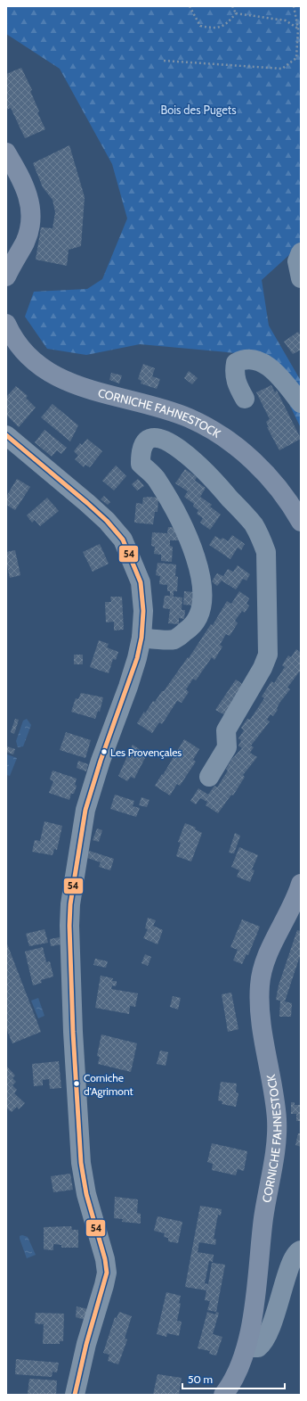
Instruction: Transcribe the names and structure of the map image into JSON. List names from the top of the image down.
{
  "streets": {
    "main road": ["CORNICHE FAHNESTOCK"]
  },
  "parks": ["Bois des Pugets"],
  "places": ["Les Provençales", "Corniche d'Agrimont"],
  "lines": ["transit line 54"],
  "scale_bar": "50 m"
}
